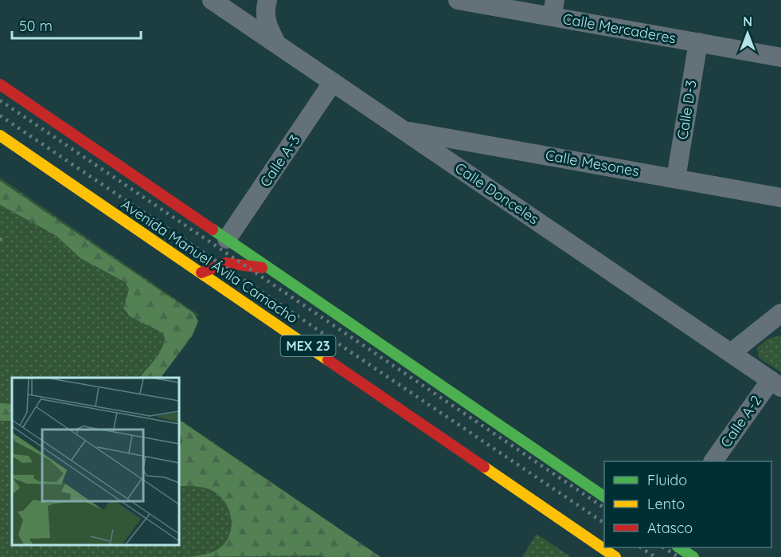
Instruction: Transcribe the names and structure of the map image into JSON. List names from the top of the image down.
{
  "streets": {
    "main road": ["Avenida Manuel Ávila Camacho", "MEX 23"],
    "street": [
      "Calle Mercaderes",
      "Calle D-3",
      "Calle A-3",
      "Calle Mesones",
      "Calle Donceles",
      "Calle A-2"
    ]
  },
  "crossings": [
    ["Calle Mercaderes", "Calle D-3"],
    ["Calle D-3", "Calle Mesones"],
    ["Calle A-3", "Calle Donceles"],
    ["Calle A-3", "Avenida Manuel Ávila Camacho"],
    ["Calle Mesones", "Calle Donceles"],
    ["Calle Donceles", "Calle A-2"]
  ],
  "legend": ["Fluido", "Lento", "Atasco"],
  "scale_bar": "50 m",
  "north": "top"
}
